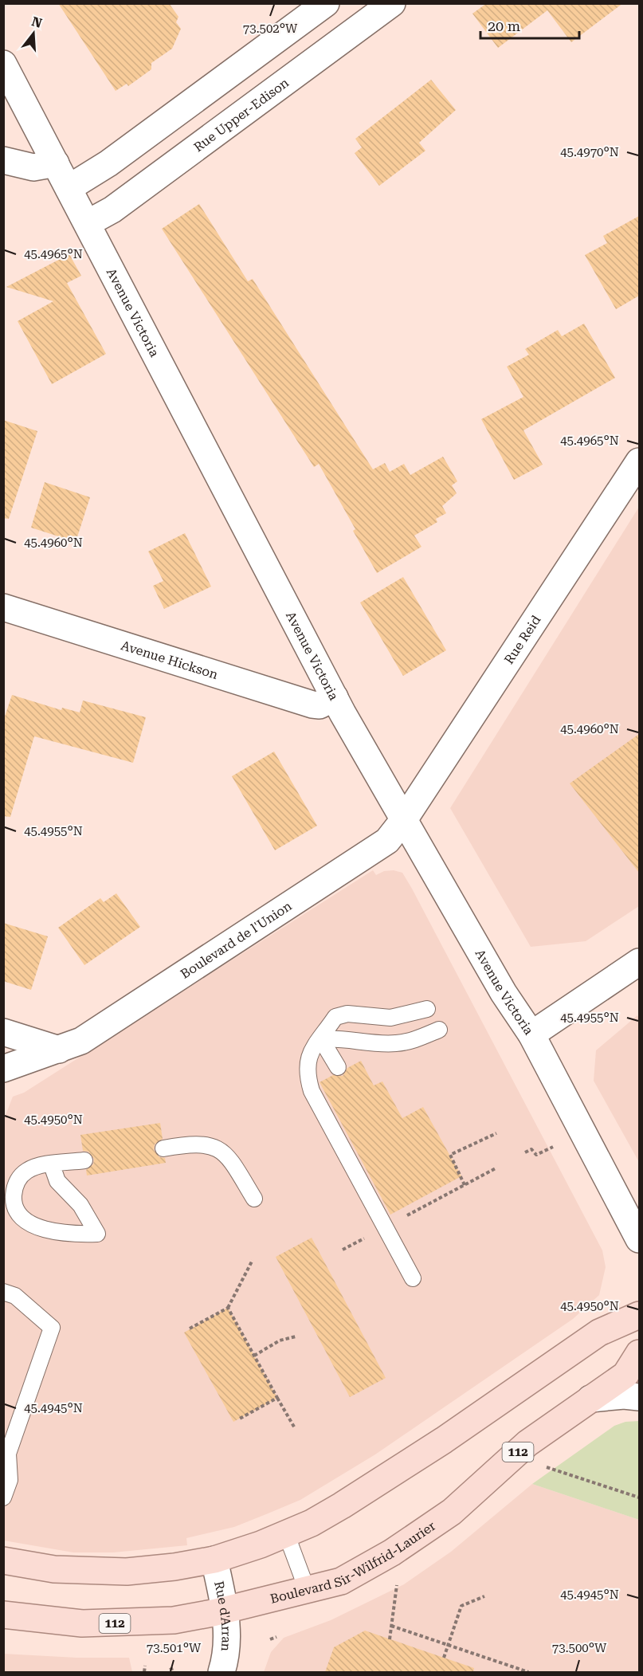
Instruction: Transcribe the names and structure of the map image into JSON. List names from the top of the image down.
{
  "streets": {
    "main road": ["112", "Boulevard Sir-Wilfrid-Laurier"],
    "street": [
      "Rue Upper-Edison",
      "Avenue Victoria",
      "Rue Reid",
      "Avenue Hickson",
      "Boulevard de l'Union",
      "Rue d'Arran"
    ]
  },
  "crossings": [
    ["Rue Upper-Edison", "Avenue Victoria"],
    ["Avenue Victoria", "Rue Reid"],
    ["Avenue Victoria", "Avenue Hickson"],
    ["Avenue Victoria", "Boulevard de l'Union"],
    ["Rue Reid", "Boulevard de l'Union"],
    ["Boulevard Sir-Wilfrid-Laurier", "Rue d'Arran"]
  ],
  "scale_bar": "20 m",
  "north": "top",
  "coordinates": [
    "73.502°W",
    "45.4970°N",
    "45.4965°N",
    "45.4960°N",
    "45.4955°N",
    "45.4950°N",
    "45.4945°N",
    "73.501°W",
    "73.500°W"
  ]
}
